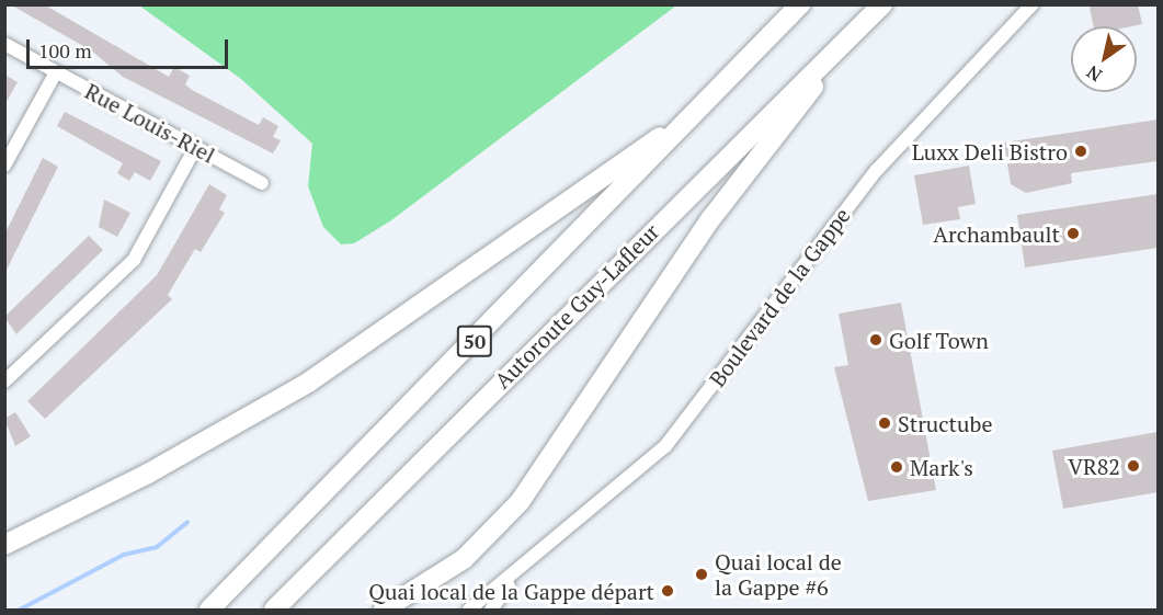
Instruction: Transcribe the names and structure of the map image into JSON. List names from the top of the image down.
{
  "streets": {
    "highway": ["Autoroute Guy-Lafleur", "50"],
    "street": ["Rue Louis-Riel", "Boulevard de la Gappe"]
  },
  "places": [
    "Luxx Deli Bistro",
    "Archambault",
    "Golf Town",
    "Structube",
    "VR82",
    "Mark's",
    "Quai local de la Gappe #6",
    "Quai local de la Gappe départ"
  ],
  "scale_bar": "100 m",
  "north": "bottom left"
}
